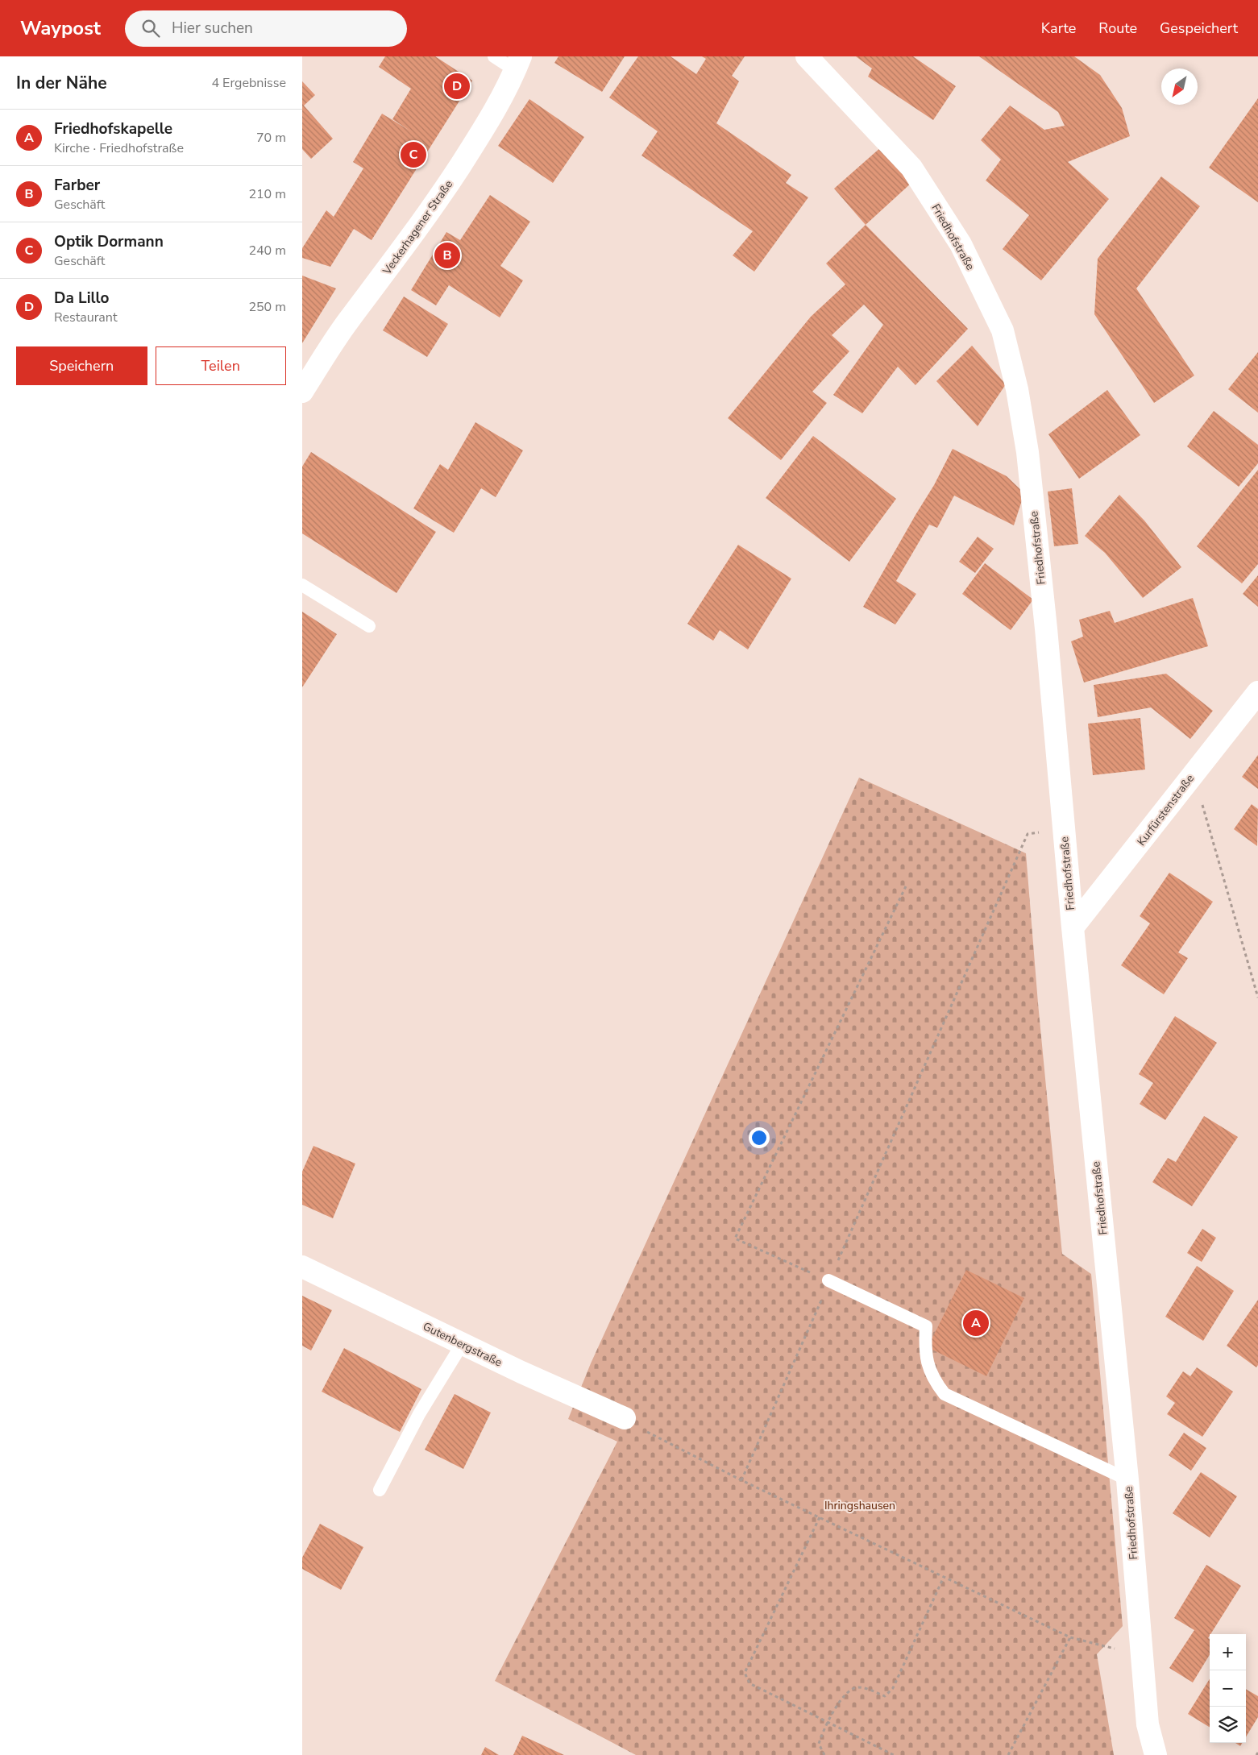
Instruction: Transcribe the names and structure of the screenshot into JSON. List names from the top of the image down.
{
  "streets": {
    "street": [
      "Veckerhagener Straße",
      "Friedhofstraße",
      "Kurfürstenstraße",
      "Gutenbergstraße"
    ]
  },
  "crossings": [
    ["Friedhofstraße", "Kurfürstenstraße"]
  ],
  "parks": ["Ihringshausen"],
  "north": "bottom left",
  "page": {
    "header": "Waypost",
    "search": "Hier suchen",
    "nav": ["Karte", "Route", "Gespeichert"],
    "heading": ["In der Nähe", "4 Ergebnisse"],
    "pins": [
      "D",
      "C",
      "B",
      "A"
    ],
    "list": [
      {
        "mark": "A",
        "name": "Friedhofskapelle",
        "note": "Kirche · Friedhofstraße",
        "value": "70 m"
      },
      {
        "mark": "B",
        "name": "Farber",
        "note": "Geschäft",
        "value": "210 m"
      },
      {
        "mark": "C",
        "name": "Optik Dormann",
        "note": "Geschäft",
        "value": "240 m"
      },
      {
        "mark": "D",
        "name": "Da Lillo",
        "note": "Restaurant",
        "value": "250 m"
      }
    ],
    "buttons": ["Speichern", "Teilen"],
    "map_buttons": ["+", "−"]
  }
}
